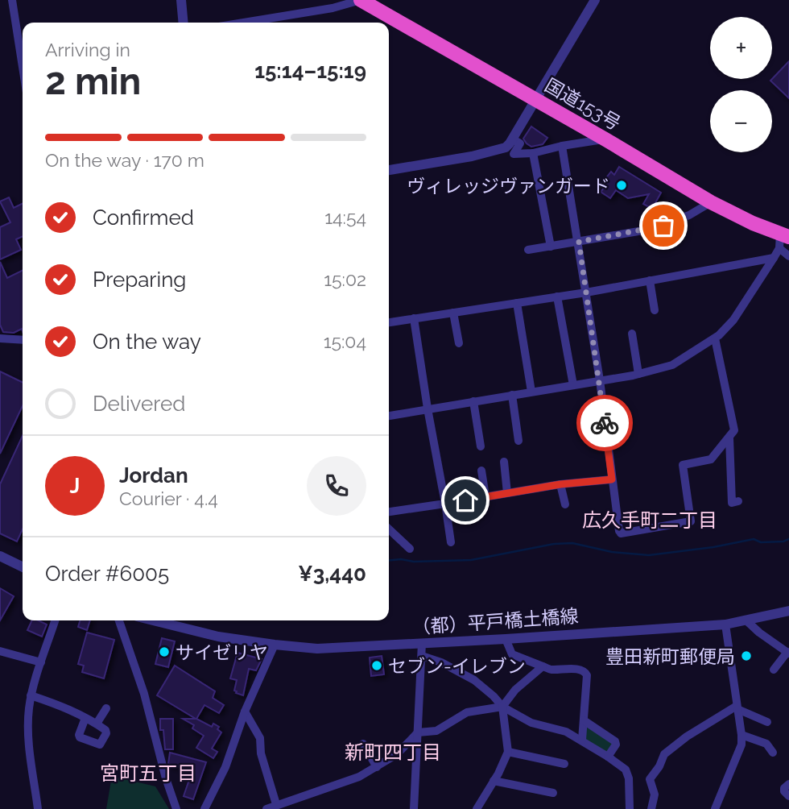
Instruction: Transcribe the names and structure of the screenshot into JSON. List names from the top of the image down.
{
  "streets": {
    "highway": ["国道153号"],
    "street": ["（都）平戸橋土橋線"]
  },
  "districts": ["広久手町二丁目", "新町四丁目", "宮町五丁目"],
  "places": [
    "ヴィレッジヴァンガード",
    "サイゼリヤ",
    "豊田新町郵便局",
    "セブン-イレブン"
  ],
  "page": {
    "map_buttons": ["+", "−"],
    "heading": ["2 min", "Arriving in", "15:14–15:19"],
    "panel": [
      "Jordan",
      "Courier · 4.4",
      "Order #6005",
      "¥3,440"
    ],
    "bar": "On the way · 170 m",
    "list": [
      ["Confirmed", "14:54"],
      ["Preparing", "15:02"],
      ["On the way", "15:04"],
      "Delivered"
    ],
    "round": "J"
  }
}
